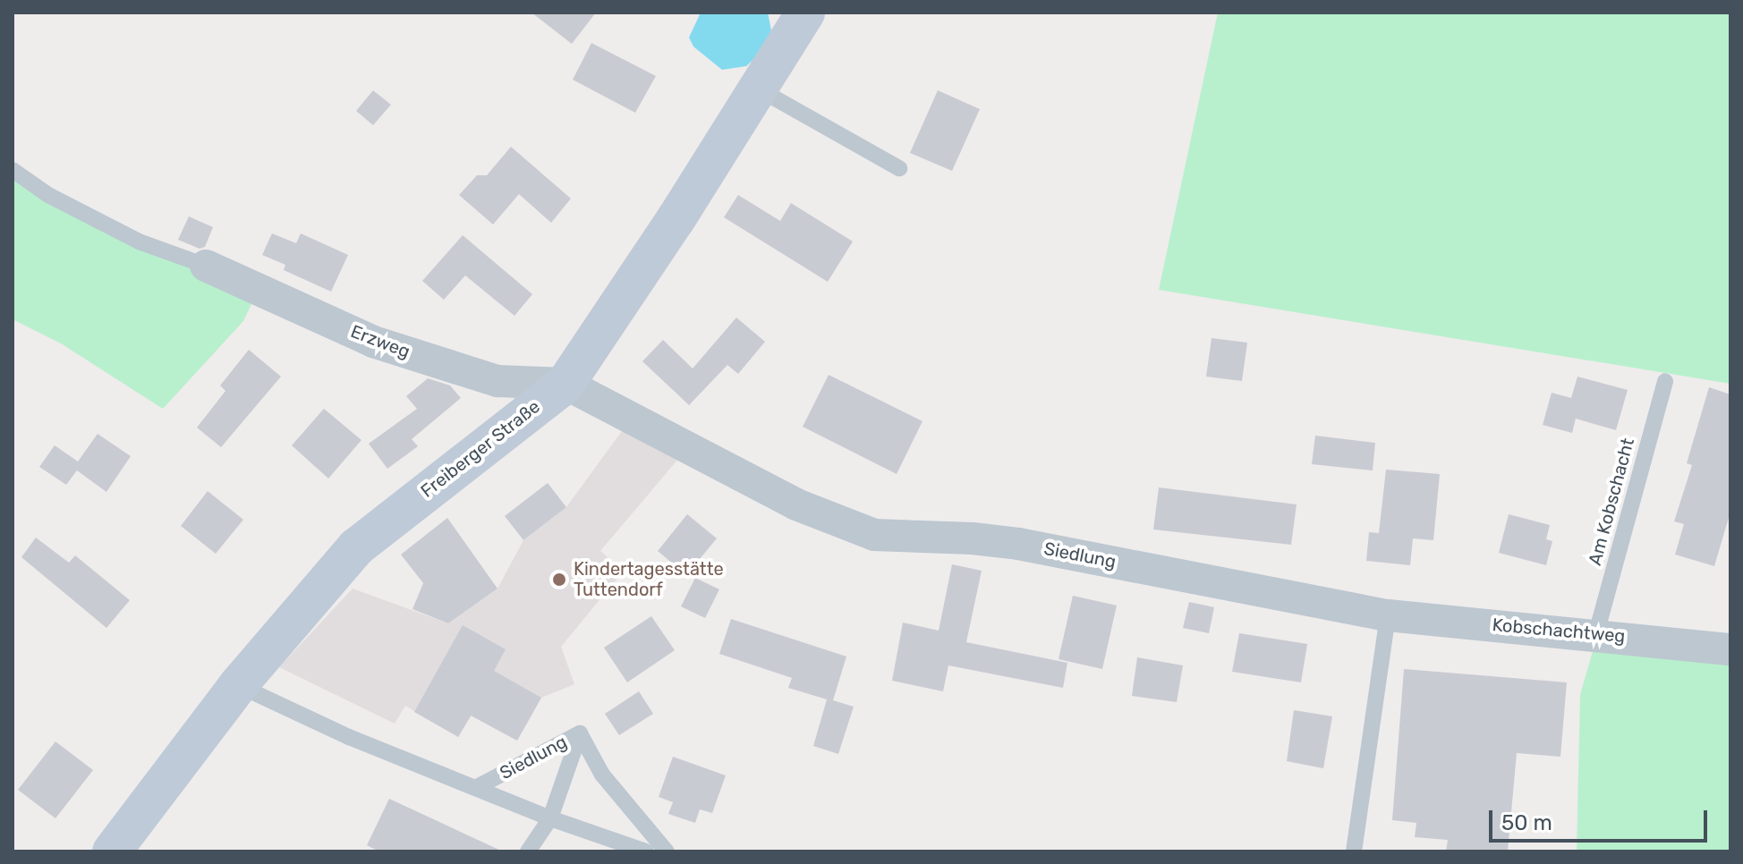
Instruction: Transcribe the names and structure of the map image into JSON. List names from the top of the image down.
{
  "streets": {
    "street": [
      "Erzweg",
      "Freiberger Straße",
      "Siedlung",
      "Kobschachtweg"
    ],
    "lane": ["Am Kobschacht"]
  },
  "crossings": [
    ["Erzweg", "Freiberger Straße"],
    ["Erzweg", "Siedlung"],
    ["Freiberger Straße", "Siedlung"],
    ["Am Kobschacht", "Kobschachtweg"],
    ["Siedlung", "Kobschachtweg"]
  ],
  "places": ["Kindertagesstätte Tuttendorf"],
  "scale_bar": "50 m"
}
